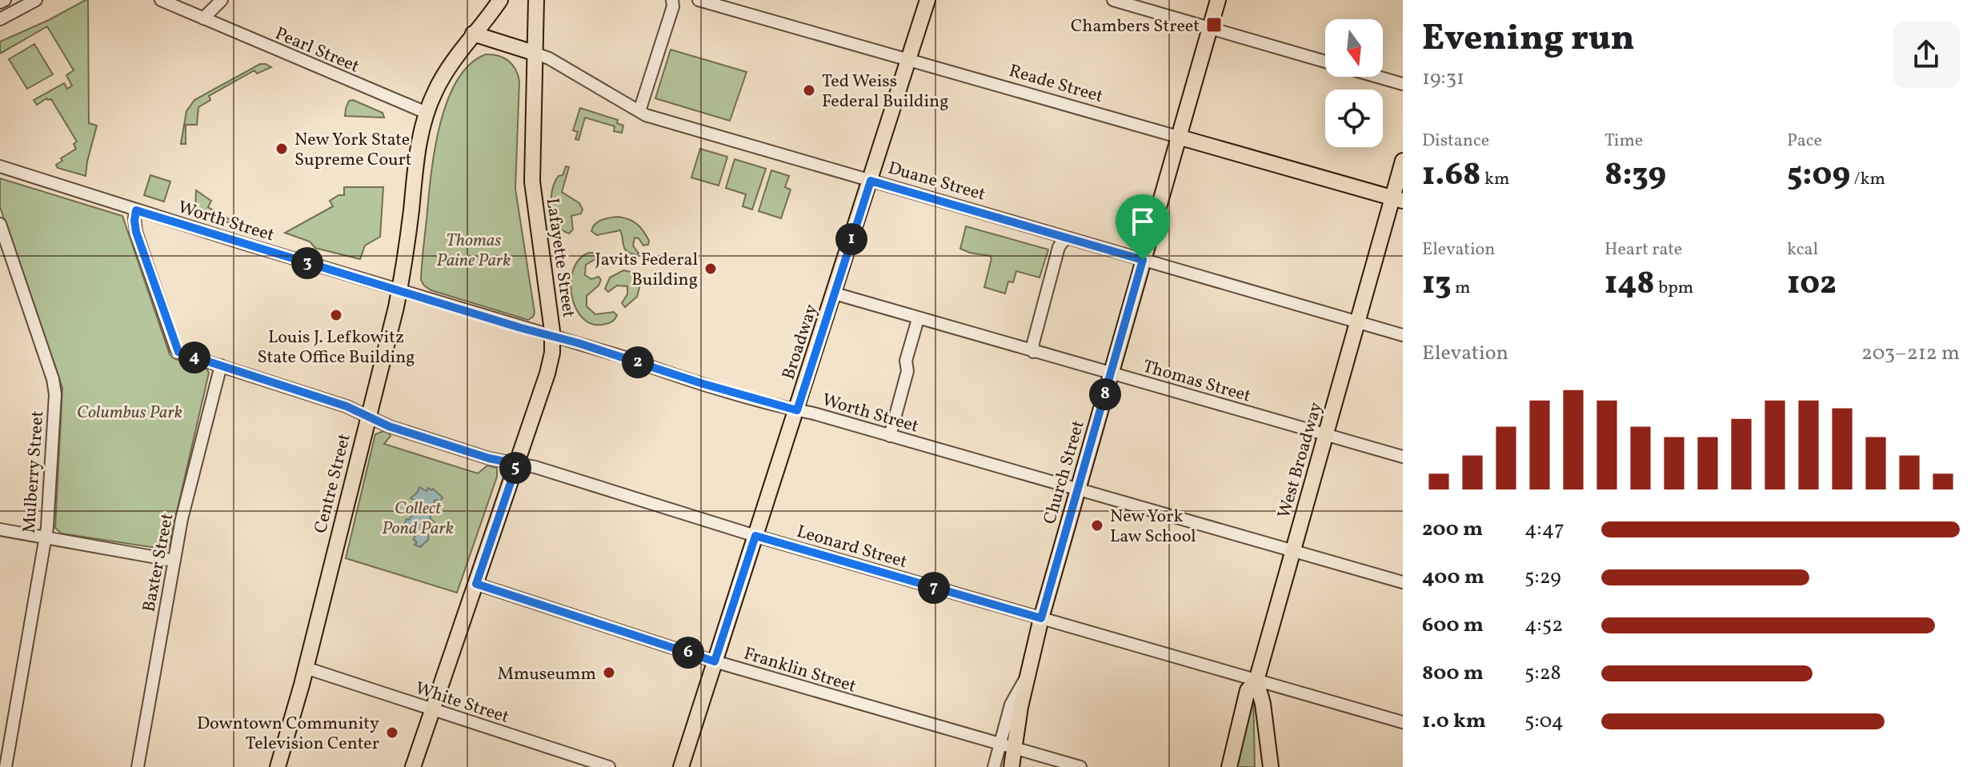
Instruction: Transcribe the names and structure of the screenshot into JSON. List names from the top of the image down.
{
  "streets": {
    "main road": [
      "Reade Street",
      "Duane Street",
      "Lafayette Street",
      "Broadway",
      "West Broadway",
      "Church Street",
      "Centre Street"
    ],
    "street": [
      "Pearl Street",
      "Worth Street",
      "Thomas Street",
      "Mulberry Street",
      "Leonard Street",
      "Baxter Street",
      "Franklin Street",
      "White Street"
    ]
  },
  "crossings": [
    ["Pearl Street", "Centre Street"],
    ["Reade Street", "Broadway"],
    ["Reade Street", "West Broadway"],
    ["Reade Street", "Church Street"],
    ["Duane Street", "Lafayette Street"],
    ["Duane Street", "Broadway"],
    ["Duane Street", "West Broadway"],
    ["Duane Street", "Church Street"],
    ["Duane Street", "Centre Street"],
    ["Worth Street", "Lafayette Street"],
    ["Worth Street", "Broadway"],
    ["Worth Street", "West Broadway"],
    ["Worth Street", "Church Street"],
    ["Worth Street", "Centre Street"],
    ["Worth Street", "Leonard Street"],
    ["Lafayette Street", "Leonard Street"],
    ["Lafayette Street", "Franklin Street"],
    ["Lafayette Street", "White Street"],
    ["Broadway", "Thomas Street"],
    ["Broadway", "Leonard Street"],
    ["Broadway", "Franklin Street"],
    ["Thomas Street", "West Broadway"],
    ["Thomas Street", "Church Street"],
    ["West Broadway", "Leonard Street"],
    ["Church Street", "Leonard Street"],
    ["Church Street", "Franklin Street"],
    ["Centre Street", "Leonard Street"],
    ["Centre Street", "White Street"],
    ["Leonard Street", "Baxter Street"]
  ],
  "parks": ["Thomas Paine Park", "Columbus Park", "Collect Pond Park"],
  "places": {
    "transit": ["Chambers Street"],
    "other": [
      "Ted Weiss Federal Building",
      "New York State Supreme Court",
      "Javits Federal Building",
      "Louis J. Lefkowitz State Office Building",
      "New York Law School",
      "Mmuseumm",
      "Downtown Community Television Center"
    ]
  },
  "north": "bottom",
  "page": {
    "heading": ["Evening run", "19:31"],
    "stats": [
      ["Distance", "1.68 km"],
      ["Time", "8:39"],
      ["Pace", "5:09 /km"],
      ["Elevation", "13 m"],
      ["Heart rate", "148 bpm"],
      ["kcal", "102"]
    ],
    "pins": [
      "1",
      "3",
      "4",
      "2",
      "8",
      "5",
      "7",
      "6"
    ],
    "chart": ["Elevation", "203–212 m"],
    "list": [
      {
        "name": "200 m",
        "note": "4:47"
      },
      {
        "name": "400 m",
        "note": "5:29"
      },
      {
        "name": "600 m",
        "note": "4:52"
      },
      {
        "name": "800 m",
        "note": "5:28"
      },
      {
        "name": "1.0 km",
        "note": "5:04"
      }
    ]
  }
}
